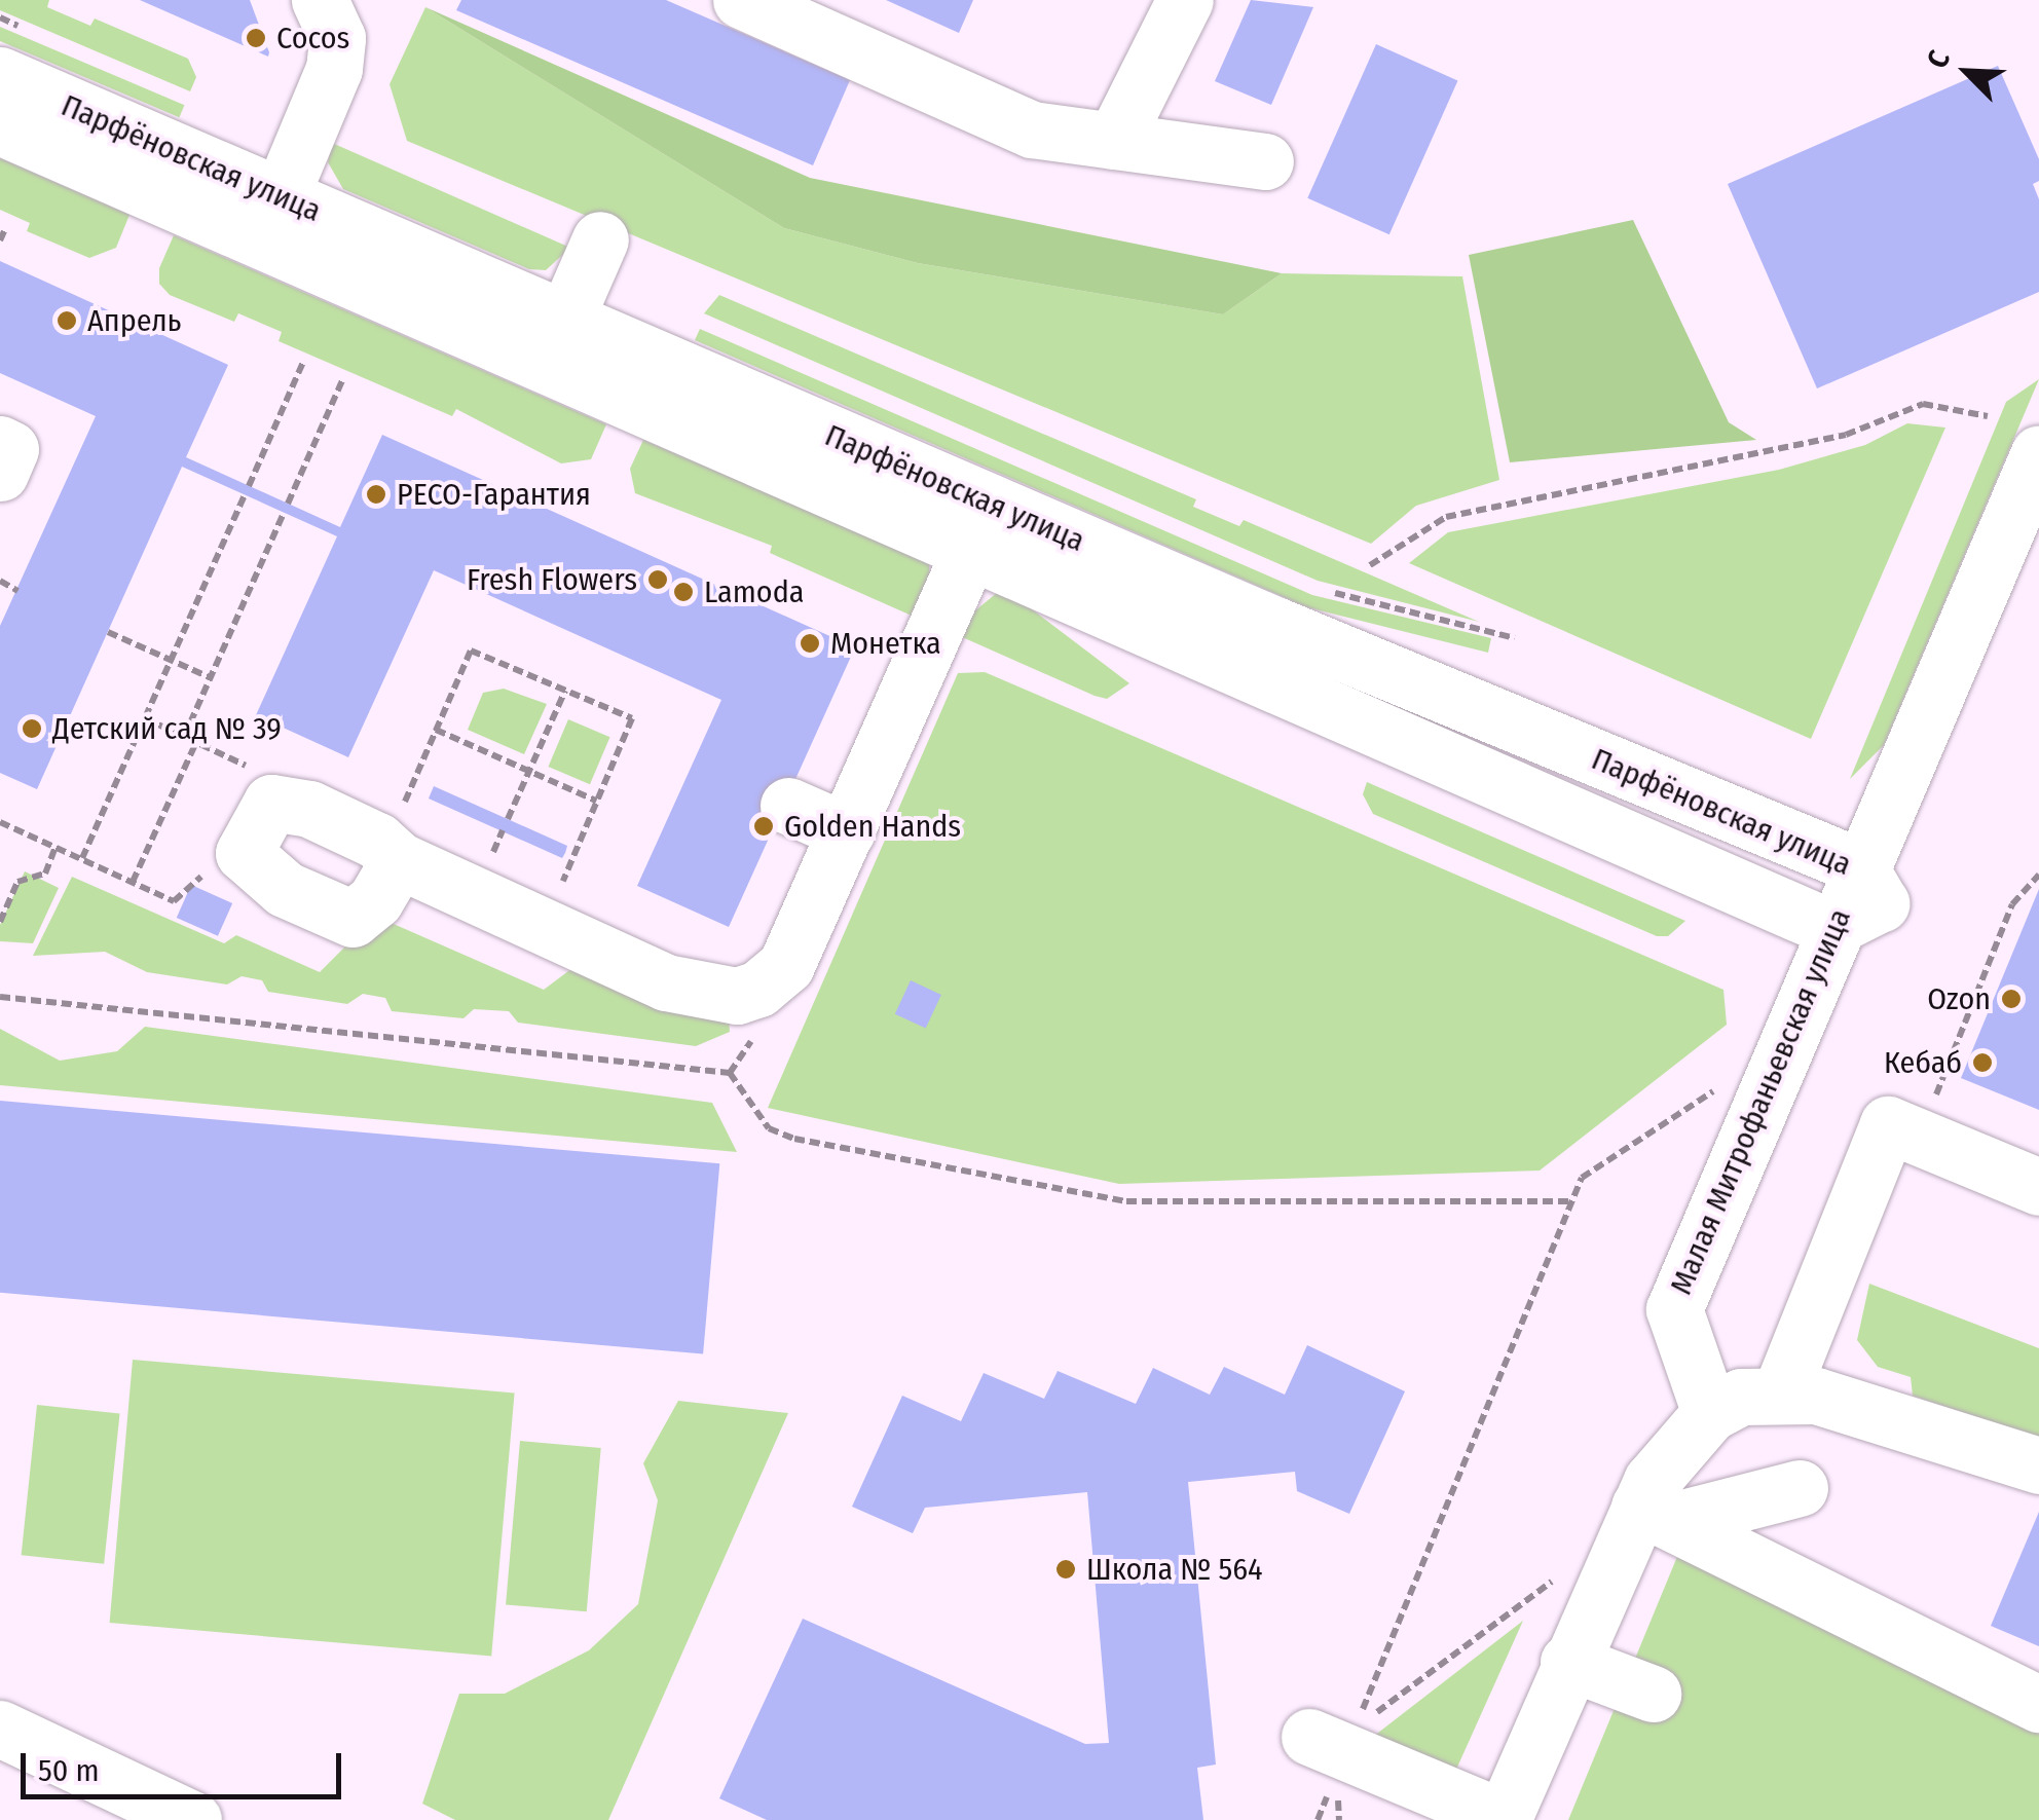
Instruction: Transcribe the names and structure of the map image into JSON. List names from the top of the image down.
{
  "streets": {
    "street": ["Парфёновская улица", "Малая Митрофаньевская улица"]
  },
  "crossings": [
    ["Парфёновская улица", "Малая Митрофаньевская улица"]
  ],
  "places": [
    "Cocos",
    "Апрель",
    "РЕСО-Гарантия",
    "Fresh Flowers",
    "Lamoda",
    "Монетка",
    "Детский сад № 39",
    "Golden Hands",
    "Ozon",
    "Кебаб",
    "Школа № 564"
  ],
  "scale_bar": "50 m",
  "north": "top left"
}
